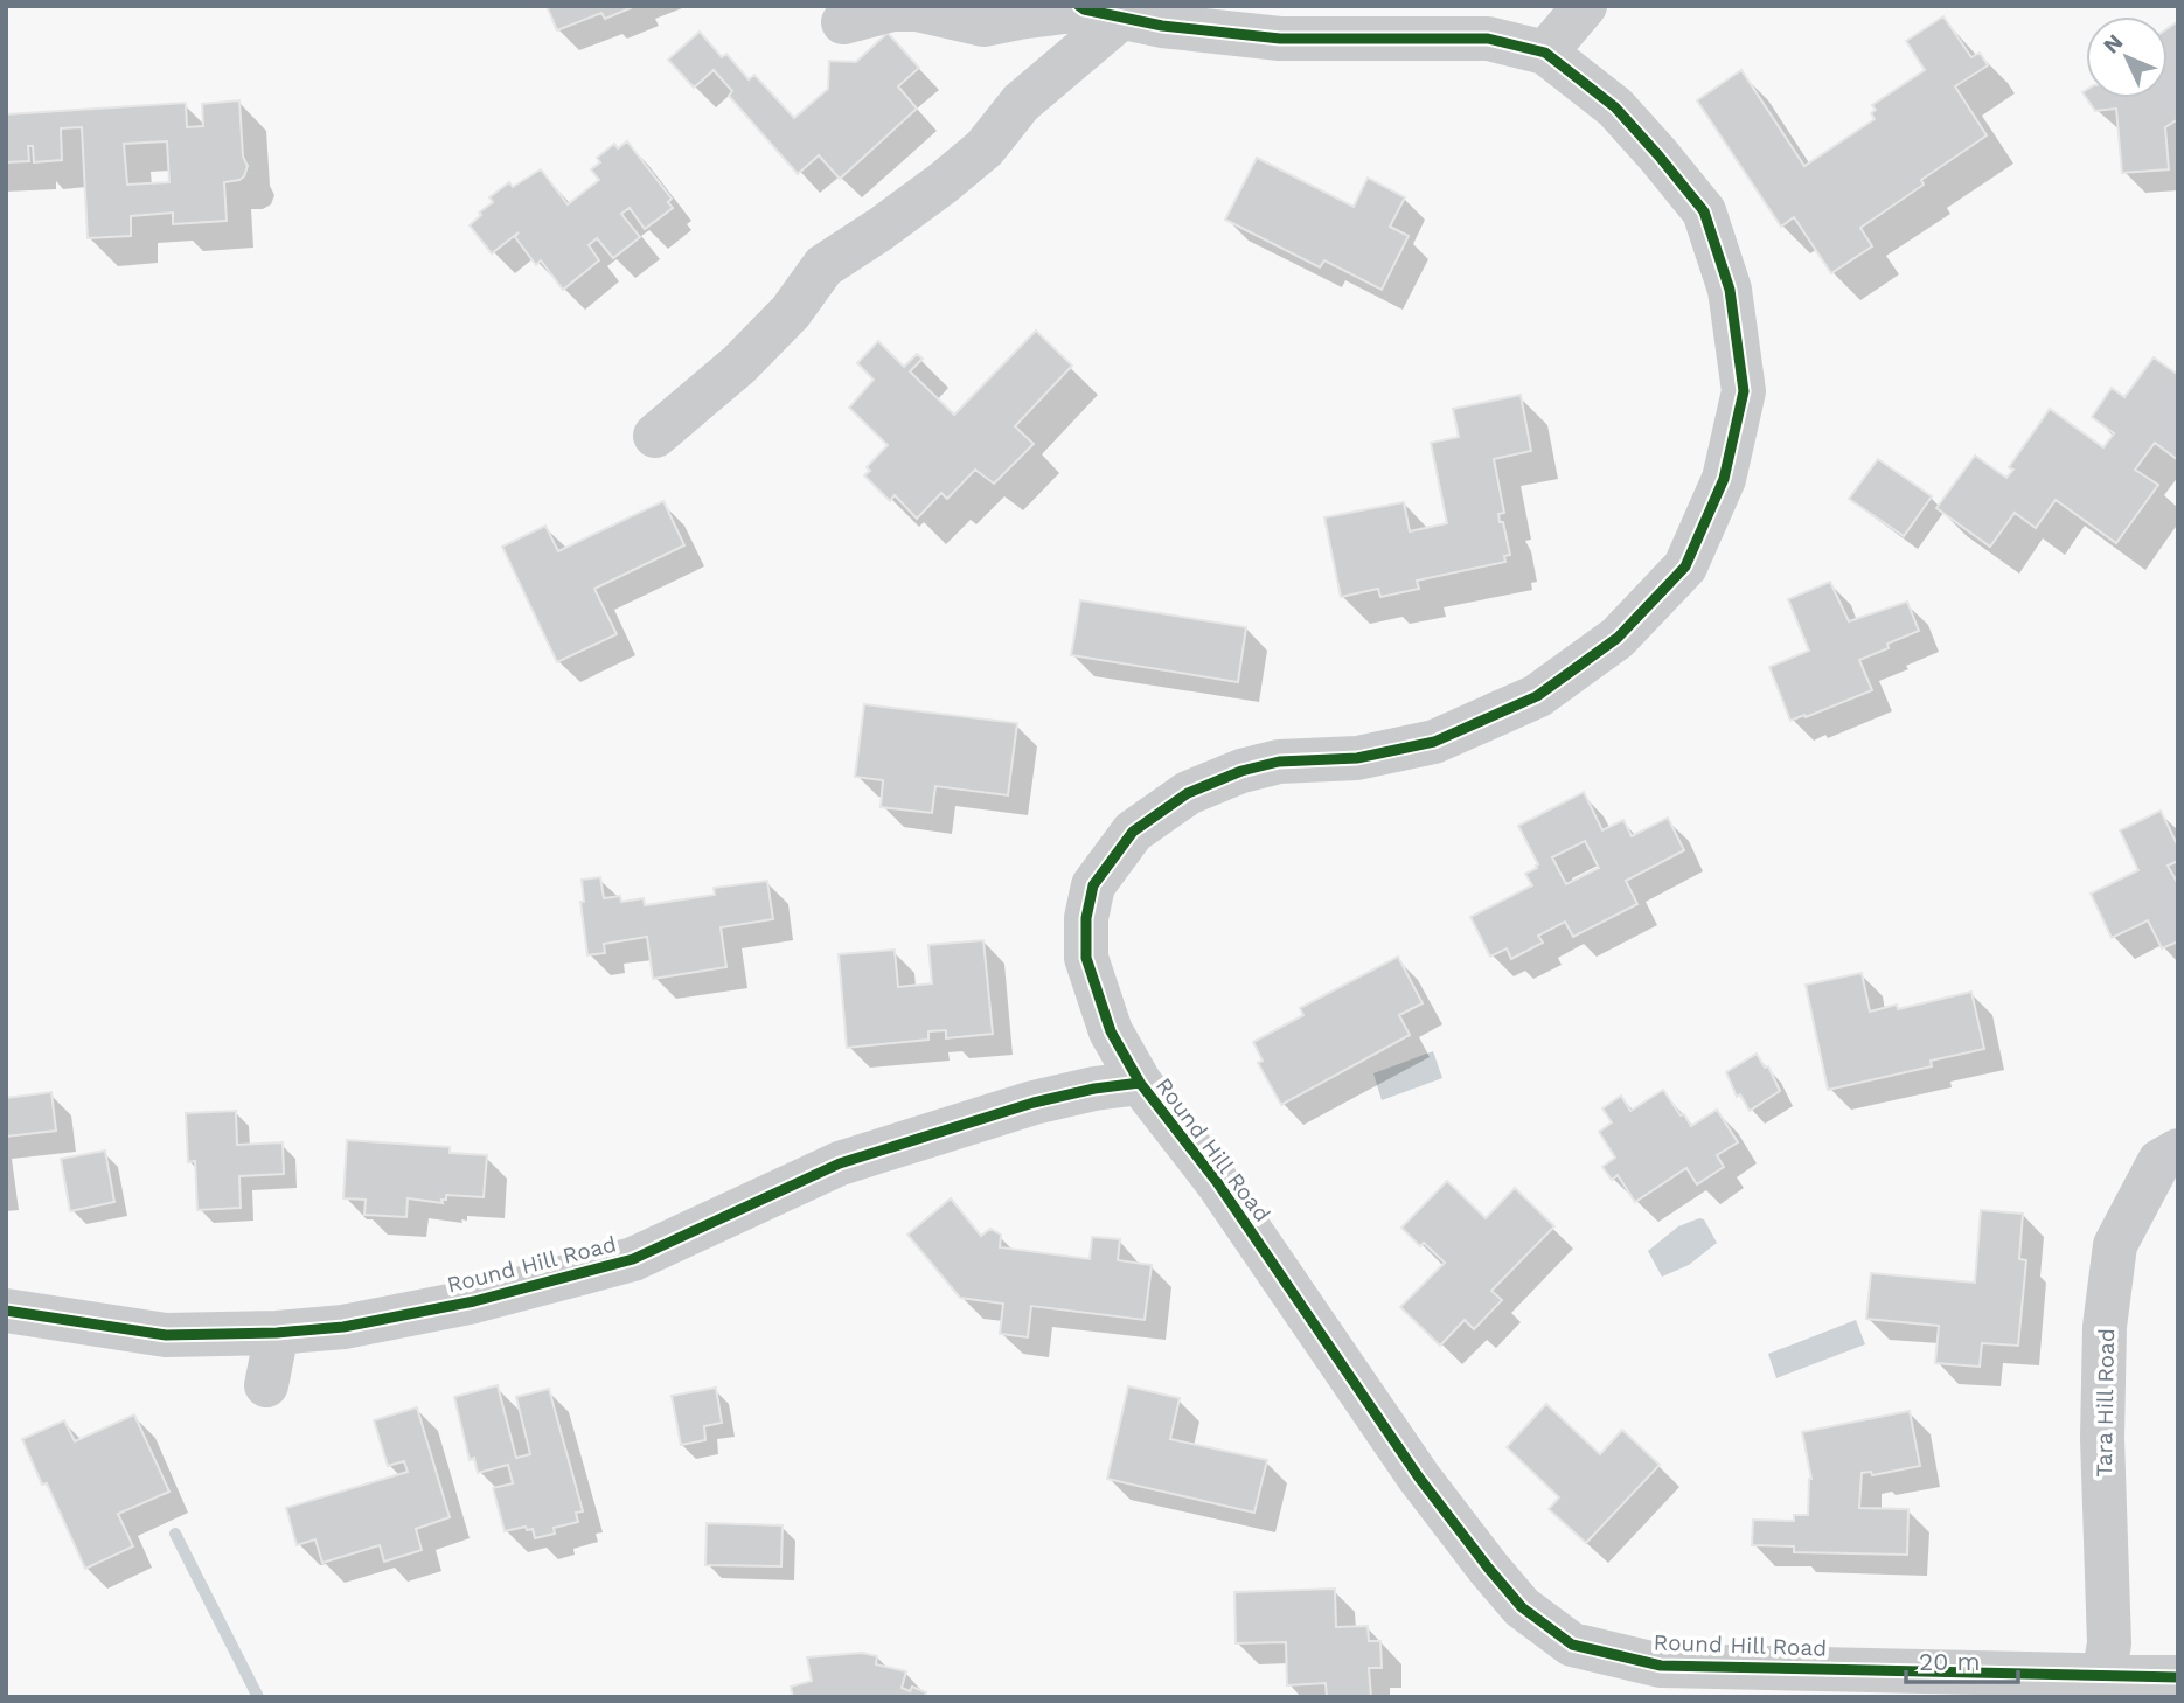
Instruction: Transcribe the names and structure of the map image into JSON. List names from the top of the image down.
{
  "streets": {
    "street": ["Round Hill Road", "Tara Hill Road"]
  },
  "crossings": [
    ["Round Hill Road", "Tara Hill Road"]
  ],
  "scale_bar": "20 m",
  "north": "top left"
}
